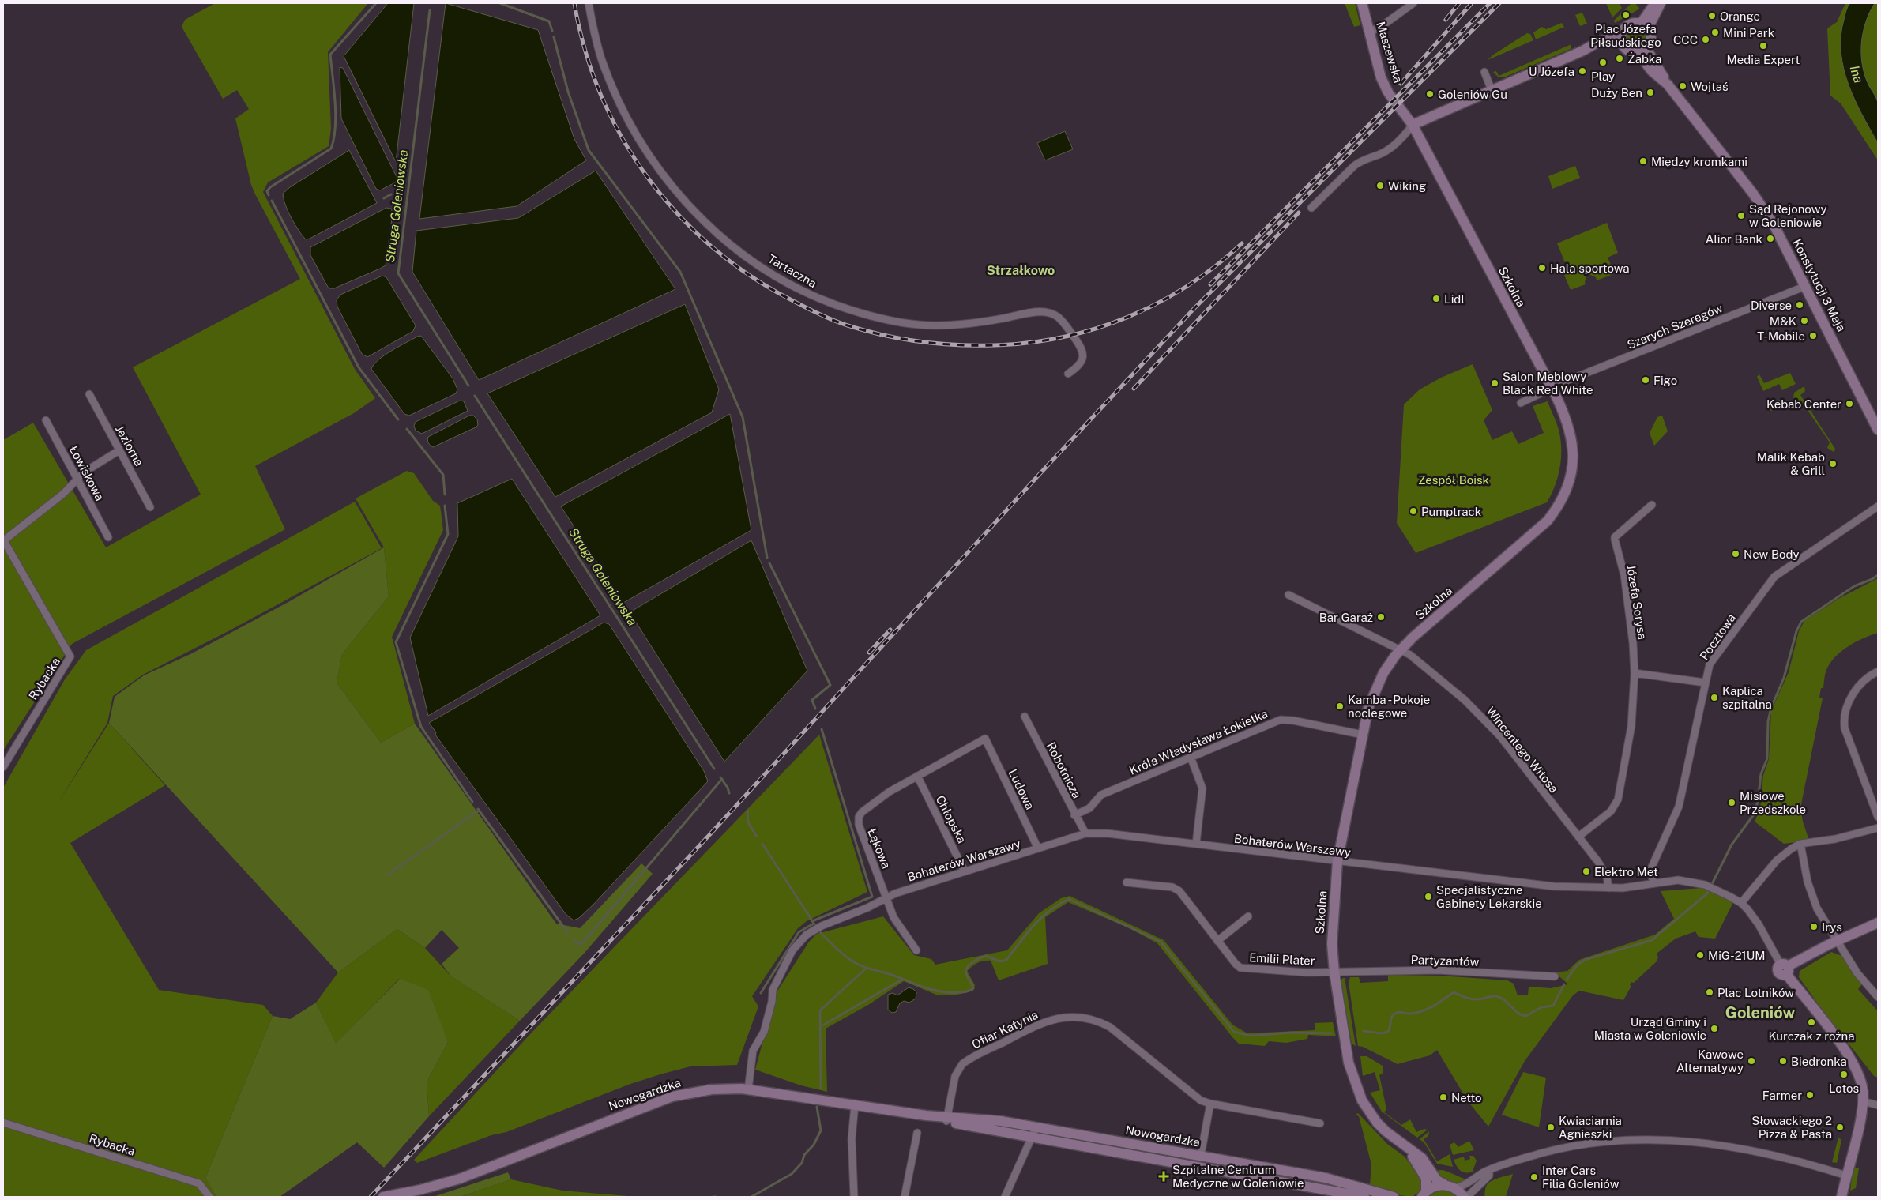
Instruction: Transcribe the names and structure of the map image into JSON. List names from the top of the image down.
{
  "streets": {
    "street": [
      "Maszewska",
      "Tartaczna",
      "Konstytucji 3 Maja",
      "Szkolna",
      "Szarych Szeregów",
      "Jeziorna",
      "Łowiskowa",
      "Józefa Sorysa",
      "Pocztowa",
      "Rybacka",
      "Króla Władysława Łokietka",
      "Wincentego Witosa",
      "Robotnicza",
      "Ludowa",
      "Chłopska",
      "Bohaterów Warszawy",
      "Łąkowa",
      "Emilii Plater",
      "Partyzantów",
      "Ofiar Katynia",
      "Nowogardzka"
    ]
  },
  "crossings": [
    ["Maszewska", "Szkolna"],
    ["Konstytucji 3 Maja", "Szarych Szeregów"],
    ["Szkolna", "Szarych Szeregów"],
    ["Szkolna", "Króla Władysława Łokietka"],
    ["Szkolna", "Wincentego Witosa"],
    ["Szkolna", "Bohaterów Warszawy"],
    ["Szkolna", "Emilii Plater"],
    ["Szkolna", "Partyzantów"],
    ["Józefa Sorysa", "Wincentego Witosa"],
    ["Pocztowa", "Bohaterów Warszawy"],
    ["Króla Władysława Łokietka", "Robotnicza"],
    ["Wincentego Witosa", "Bohaterów Warszawy"],
    ["Robotnicza", "Bohaterów Warszawy"],
    ["Ludowa", "Chłopska"],
    ["Ludowa", "Bohaterów Warszawy"],
    ["Ludowa", "Łąkowa"],
    ["Chłopska", "Bohaterów Warszawy"],
    ["Chłopska", "Łąkowa"],
    ["Bohaterów Warszawy", "Łąkowa"],
    ["Bohaterów Warszawy", "Nowogardzka"],
    ["Emilii Plater", "Partyzantów"],
    ["Ofiar Katynia", "Nowogardzka"]
  ],
  "districts": ["Strzałkowo", "Goleniów"],
  "water": ["Ina", "Struga Goleniowska"],
  "parks": ["Zespół Boisk"],
  "places": {
    "other": [
      "Plac Józefa Piłsudskiego",
      "Orange",
      "Mini Park",
      "CCC",
      "Media Expert",
      "Żabka",
      "Play",
      "U Józefa",
      "Wojtaś",
      "Duży Ben",
      "Goleniów Gu",
      "Między kromkami",
      "Wiking",
      "Sąd Rejonowy w Goleniowie",
      "Alior Bank",
      "Hala sportowa",
      "Lidl",
      "Diverse",
      "M&K",
      "T-Mobile",
      "Figo",
      "Salon Meblowy Black Red White",
      "Kebab Center",
      "Malik Kebab & Grill",
      "Pumptrack",
      "New Body",
      "Bar Garaż",
      "Kaplica szpitalna",
      "Kamba - Pokoje noclegowe",
      "Misiowe Przedszkole",
      "Elektro Met",
      "Specjalistyczne Gabinety Lekarskie",
      "Irys",
      "MiG-21UM",
      "Plac Lotników",
      "Kurczak z rożna",
      "Urząd Gminy i Miasta w Goleniowie",
      "Kawowe Alternatywy",
      "Biedronka",
      "Lotos",
      "Farmer",
      "Netto",
      "Kwiaciarnia Agnieszki",
      "Słowackiego 2 Pizza & Pasta",
      "Inter Cars Filia Goleniów"
    ],
    "health": ["Szpitalne Centrum Medyczne w Goleniowie"]
  }
}
